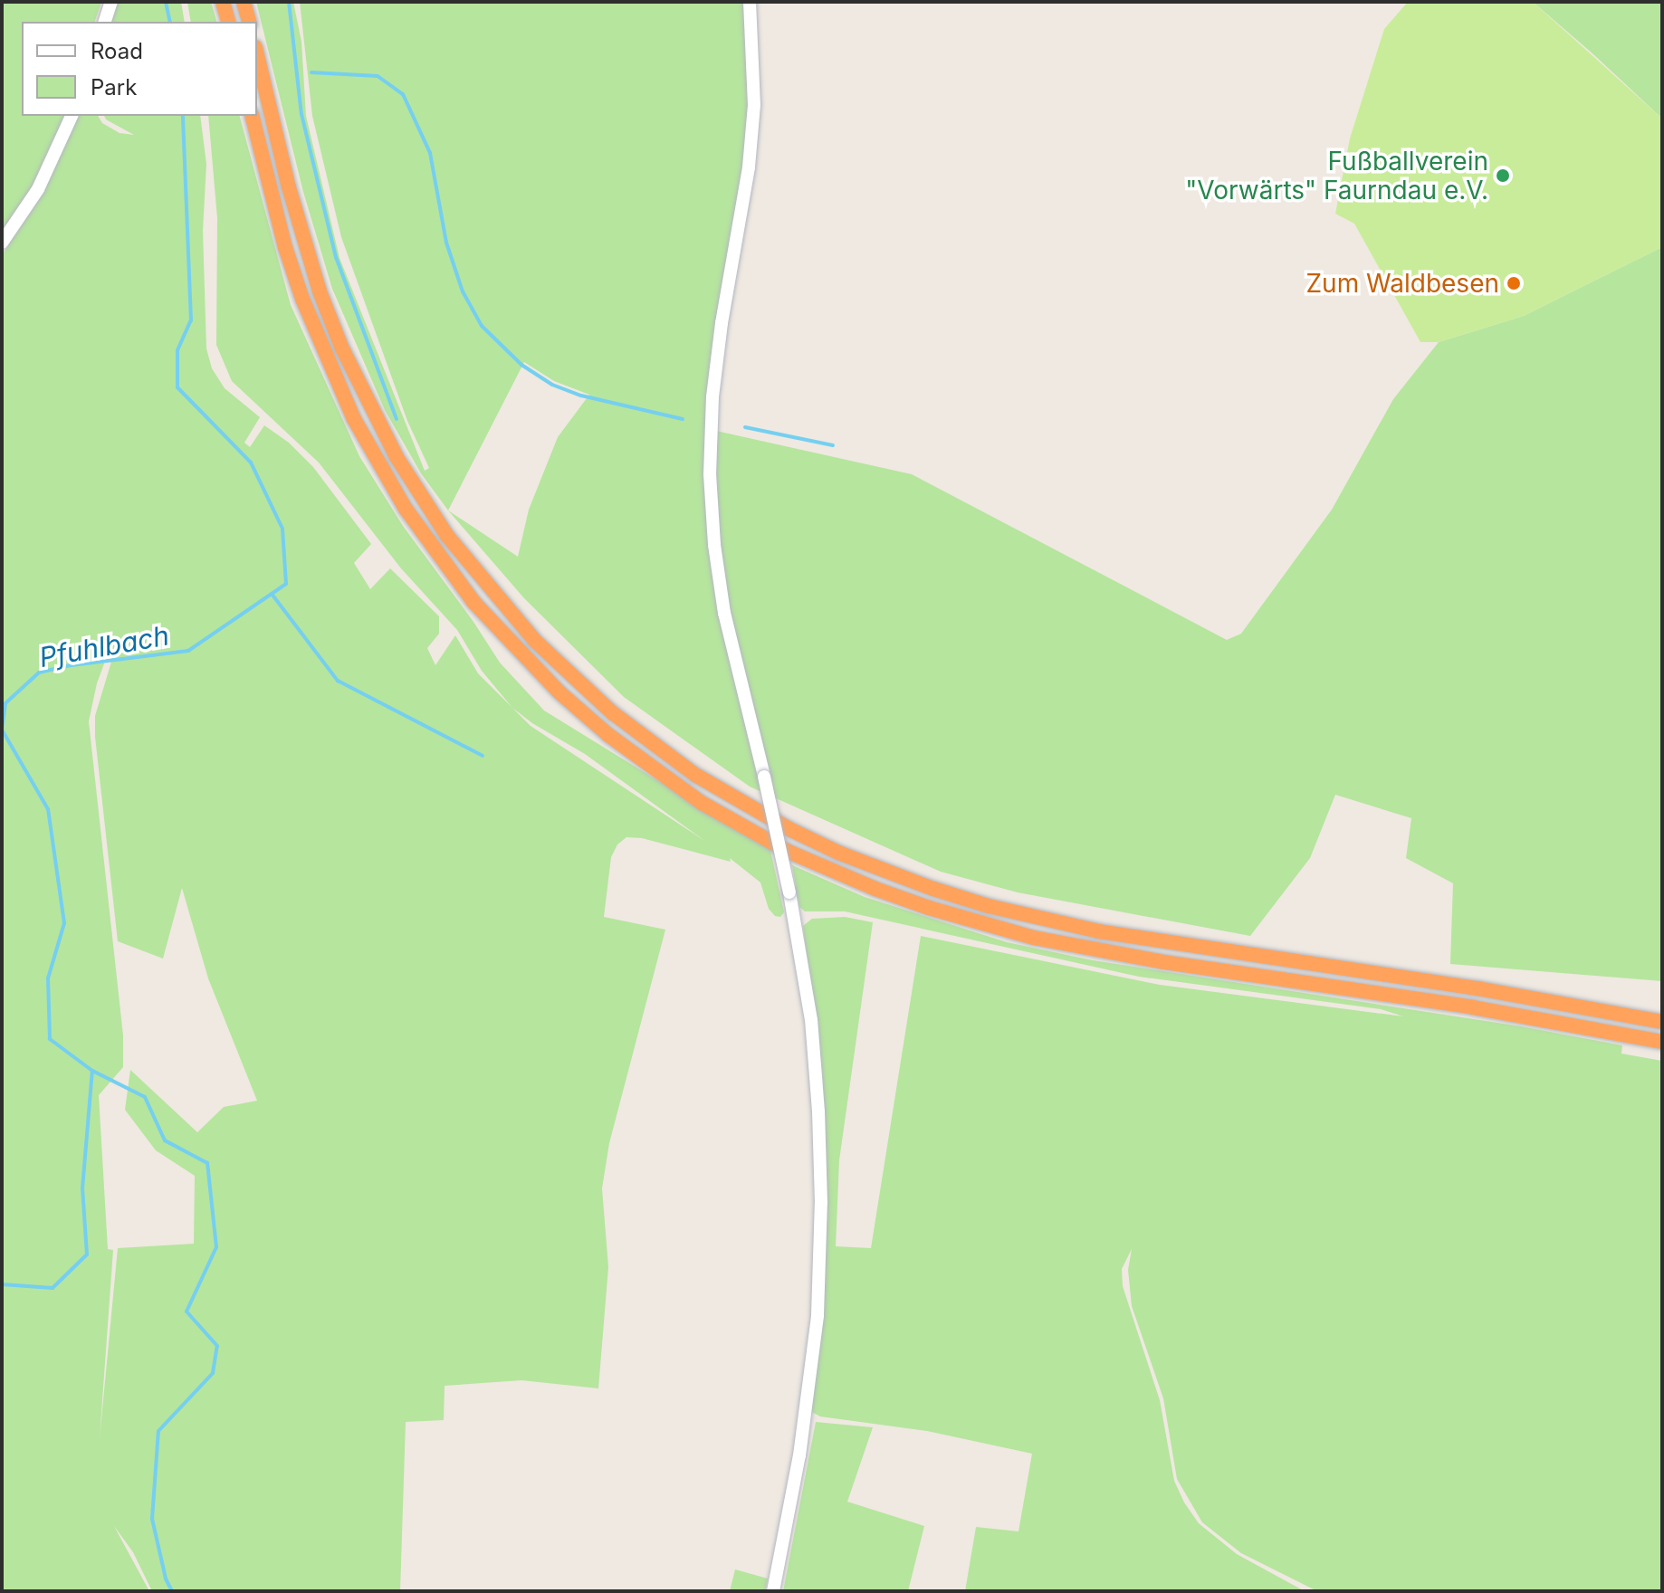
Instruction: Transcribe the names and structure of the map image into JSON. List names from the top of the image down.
{
  "water": ["Pfuhlbach"],
  "places": ["Fußballverein \"Vorwärts\" Faurndau e.V.", "Zum Waldbesen"],
  "legend": ["Road", "Park"]
}
